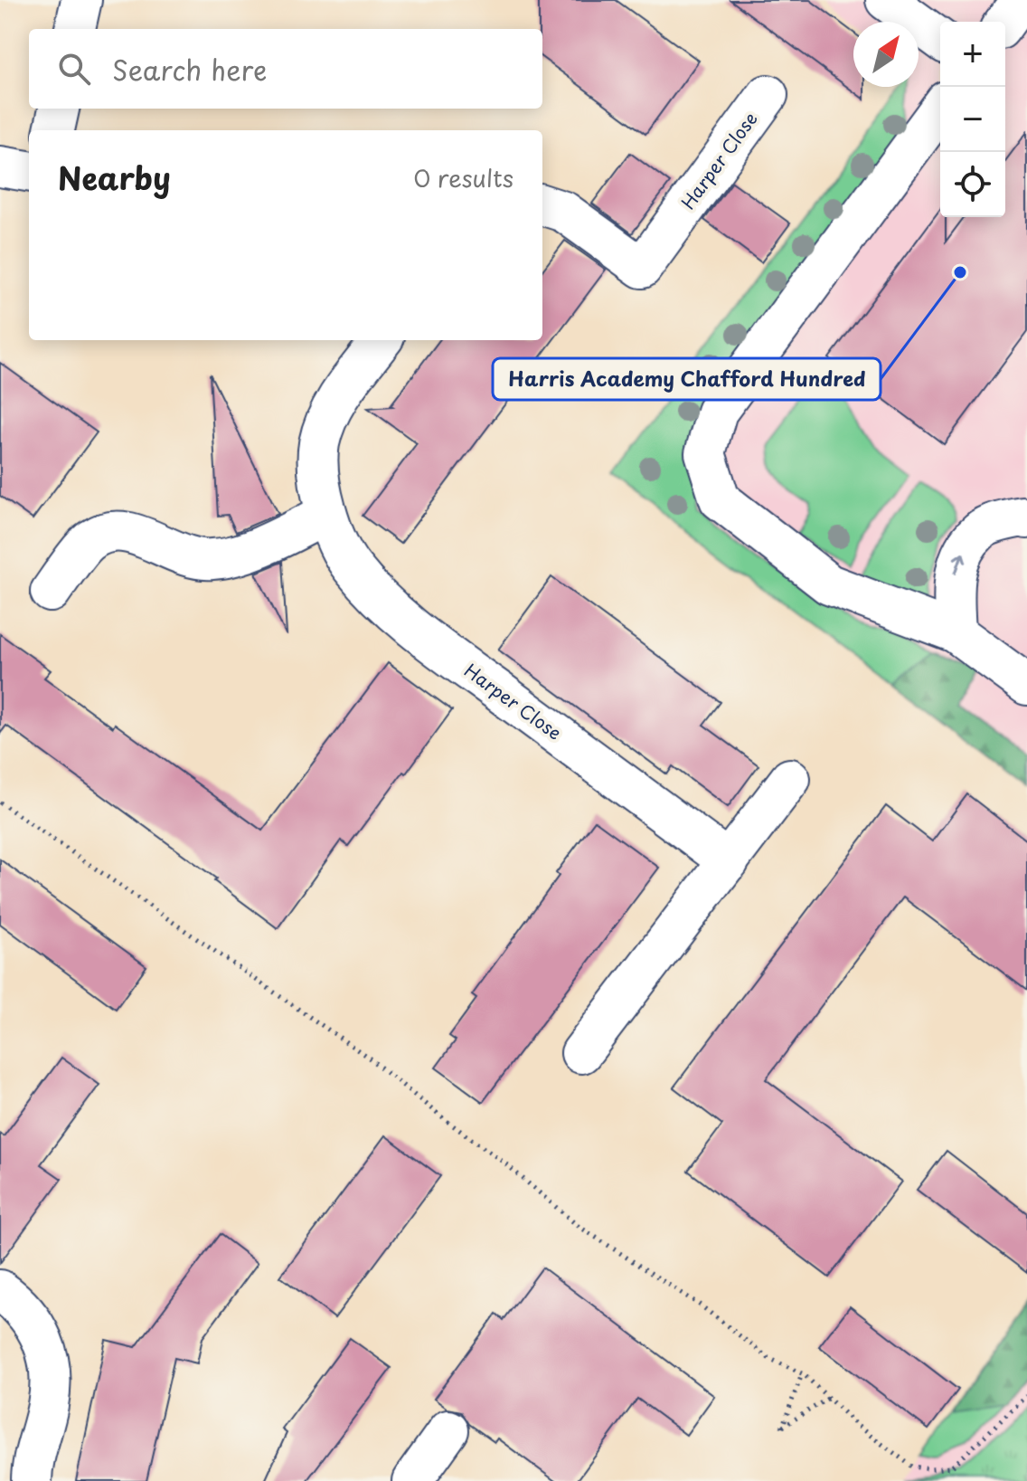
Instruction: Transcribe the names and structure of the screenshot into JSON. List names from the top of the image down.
{
  "streets": {
    "street": ["Harper Close"]
  },
  "places": ["Harris Academy Chafford Hundred"],
  "north": "top right",
  "page": {
    "map_buttons": ["+", "−"],
    "search": "Search here",
    "heading": ["Nearby", "0 results"]
  }
}
